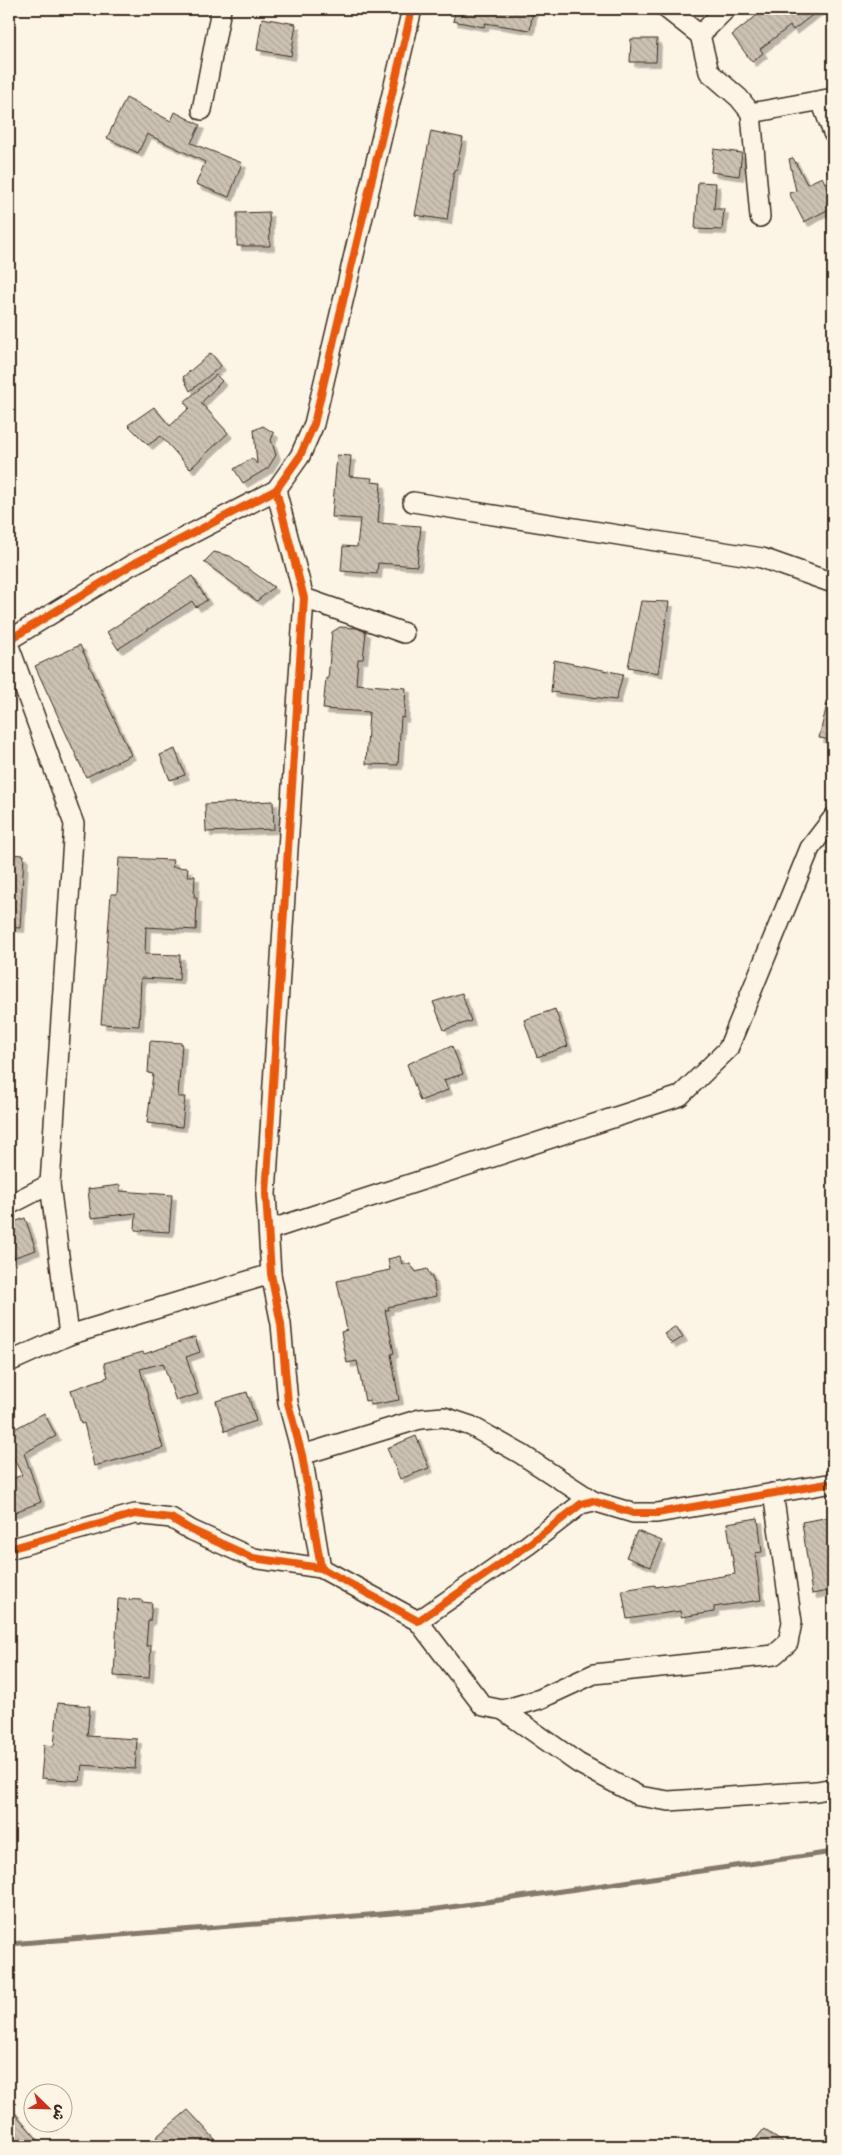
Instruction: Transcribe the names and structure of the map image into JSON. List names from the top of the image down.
{
  "north": "bottom right"
}
